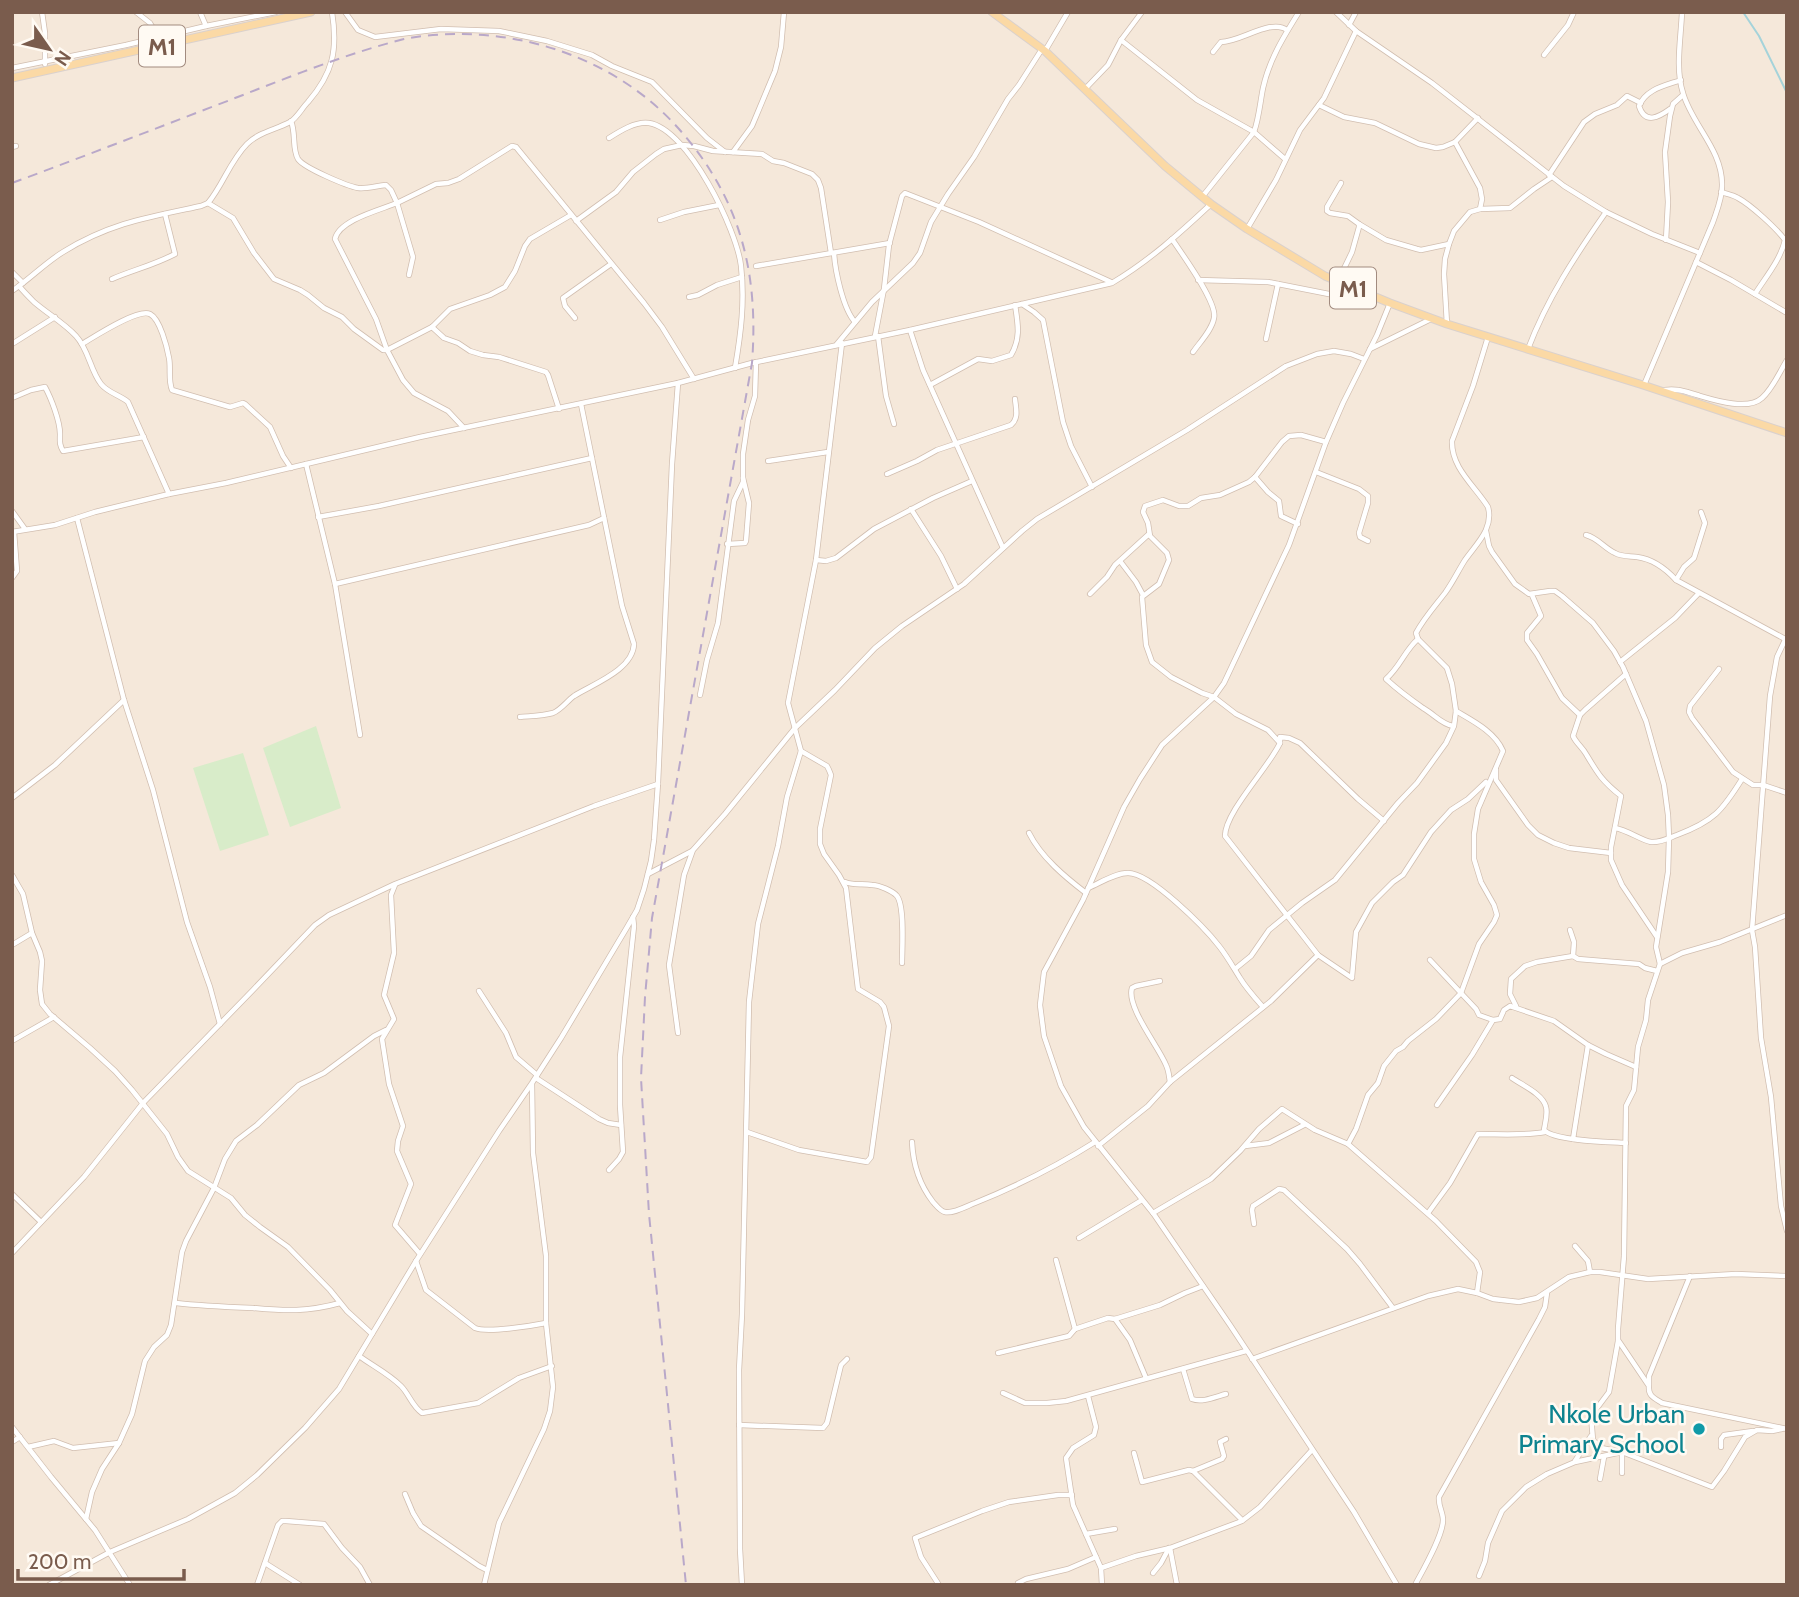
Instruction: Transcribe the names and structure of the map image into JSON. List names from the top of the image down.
{
  "streets": {
    "main road": ["M1"]
  },
  "places": ["Nkole Urban Primary School"],
  "scale_bar": "200 m",
  "north": "bottom right"
}
